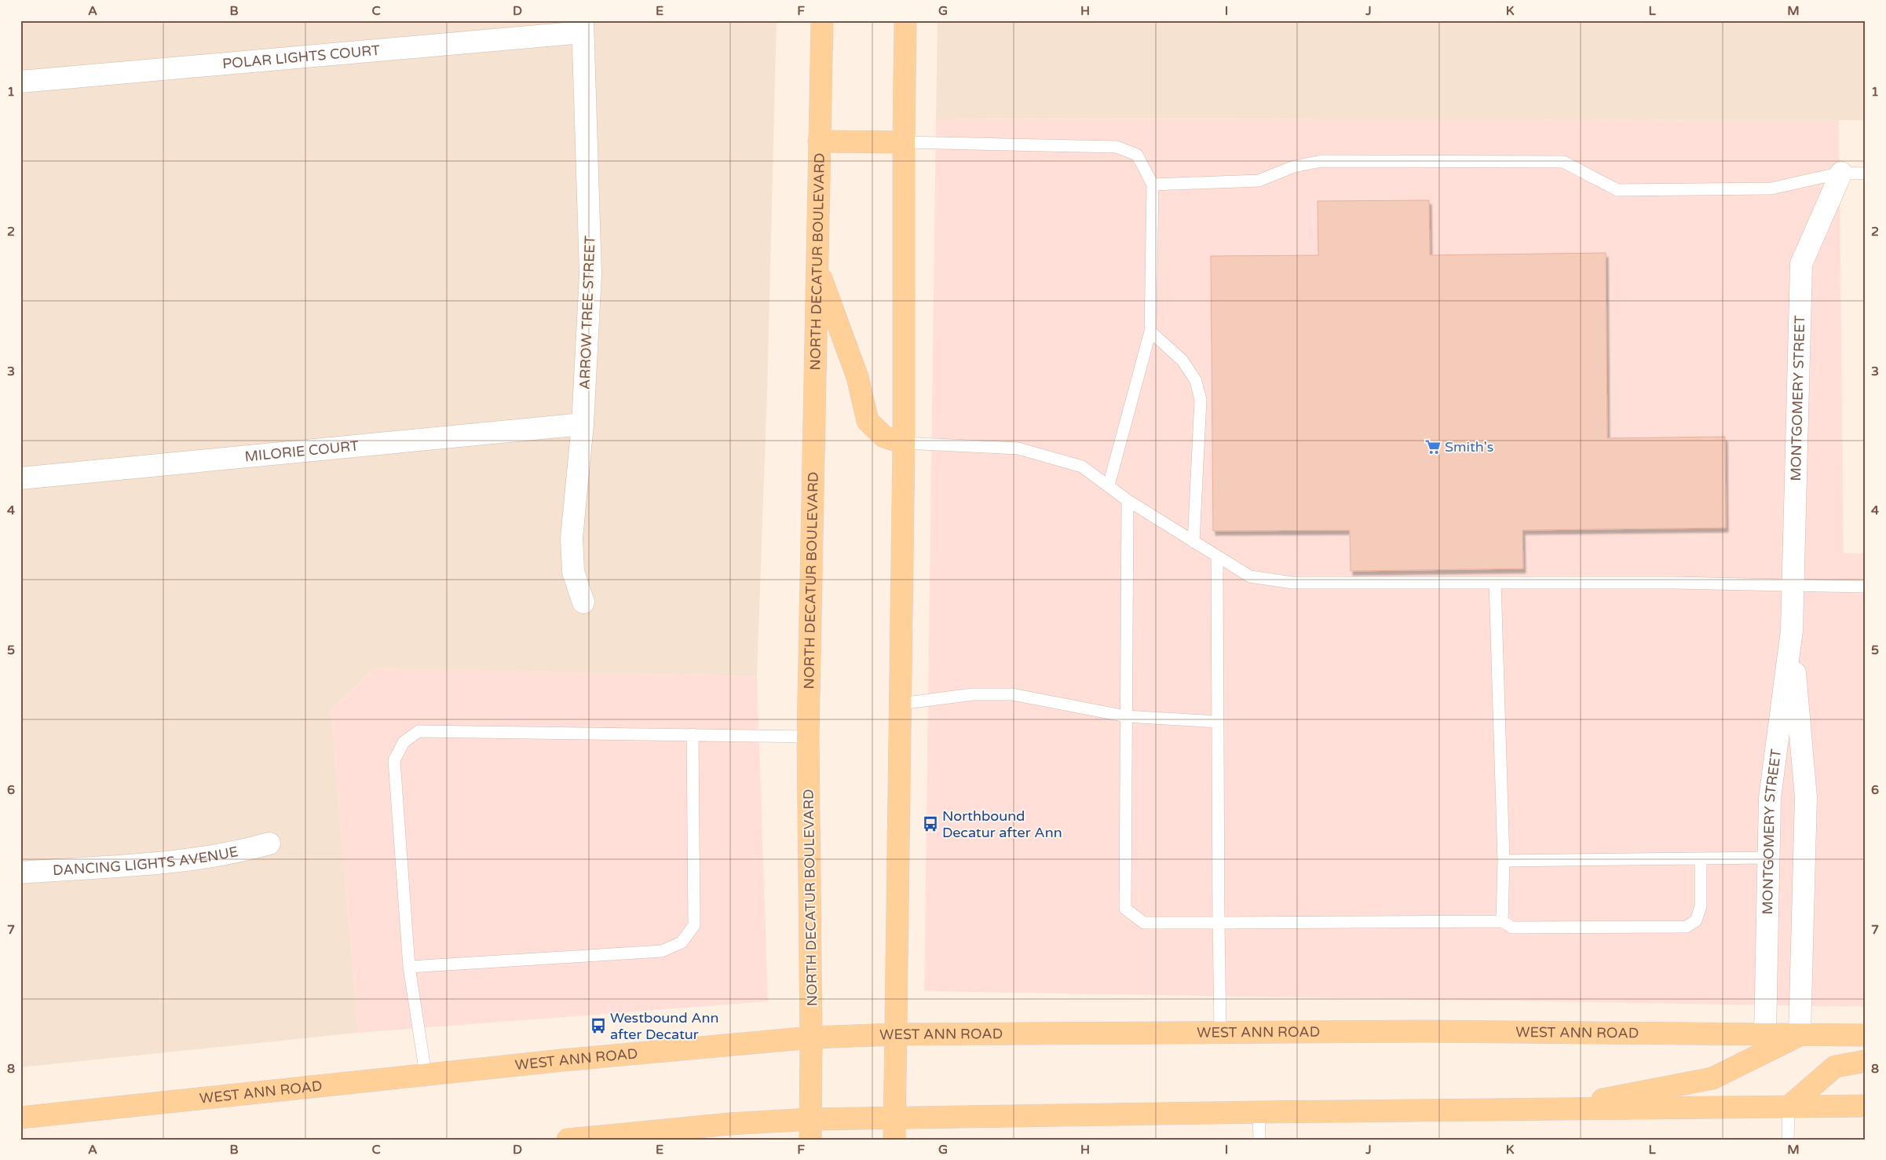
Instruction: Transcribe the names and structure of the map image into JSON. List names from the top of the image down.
{
  "streets": {
    "main road": ["NORTH DECATUR BOULEVARD", "WEST ANN ROAD"],
    "street": [
      "POLAR LIGHTS COURT",
      "ARROW TREE STREET",
      "MONTGOMERY STREET",
      "MILORIE COURT",
      "DANCING LIGHTS AVENUE"
    ]
  },
  "crossings": [
    ["POLAR LIGHTS COURT", "ARROW TREE STREET"],
    ["NORTH DECATUR BOULEVARD", "WEST ANN ROAD"],
    ["ARROW TREE STREET", "MILORIE COURT"],
    ["MONTGOMERY STREET", "WEST ANN ROAD"]
  ],
  "places": {
    "supermarket": ["Smith's"],
    "bus stop": ["Northbound Decatur after Ann", "Westbound Ann after Decatur"]
  },
  "grid": {
    "columns": [
      "A",
      "B",
      "C",
      "D",
      "E",
      "F",
      "G",
      "H",
      "I",
      "J",
      "K",
      "L",
      "M"
    ],
    "rows": [
      "1",
      "2",
      "3",
      "4",
      "5",
      "6",
      "7",
      "8"
    ]
  }
}
